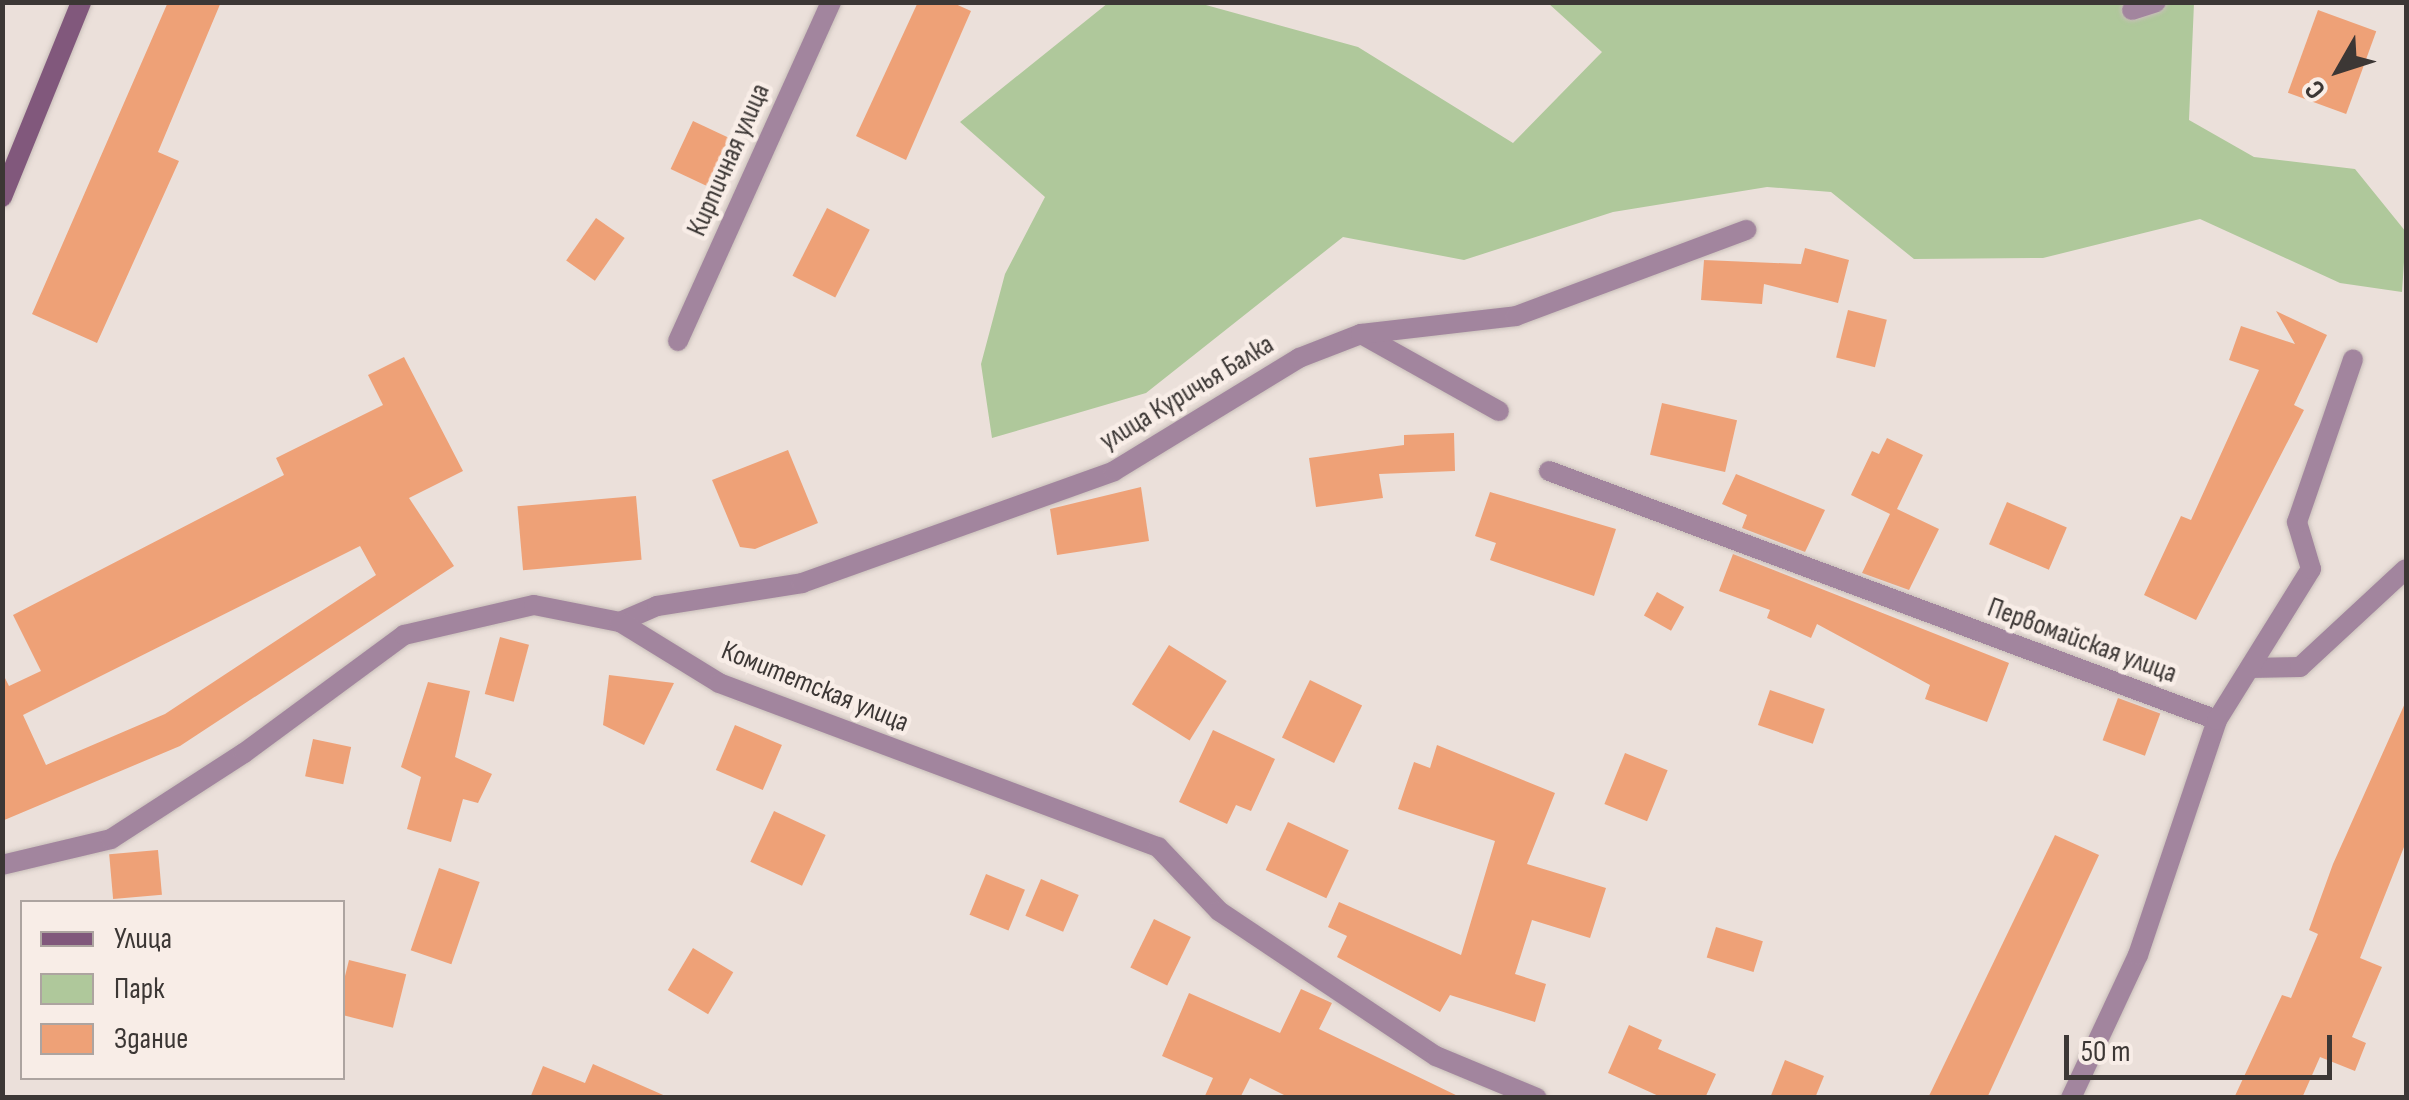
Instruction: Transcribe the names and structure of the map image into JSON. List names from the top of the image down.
{
  "streets": {
    "street": [
      "Кирпичная улица",
      "улица Куричья Балка",
      "Первомайская улица",
      "Комитетская улица"
    ]
  },
  "crossings": [
    ["улица Куричья Балка", "Комитетская улица"]
  ],
  "legend": ["Улица", "Парк", "Здание"],
  "scale_bar": "50 m",
  "north": "bottom left"
}
